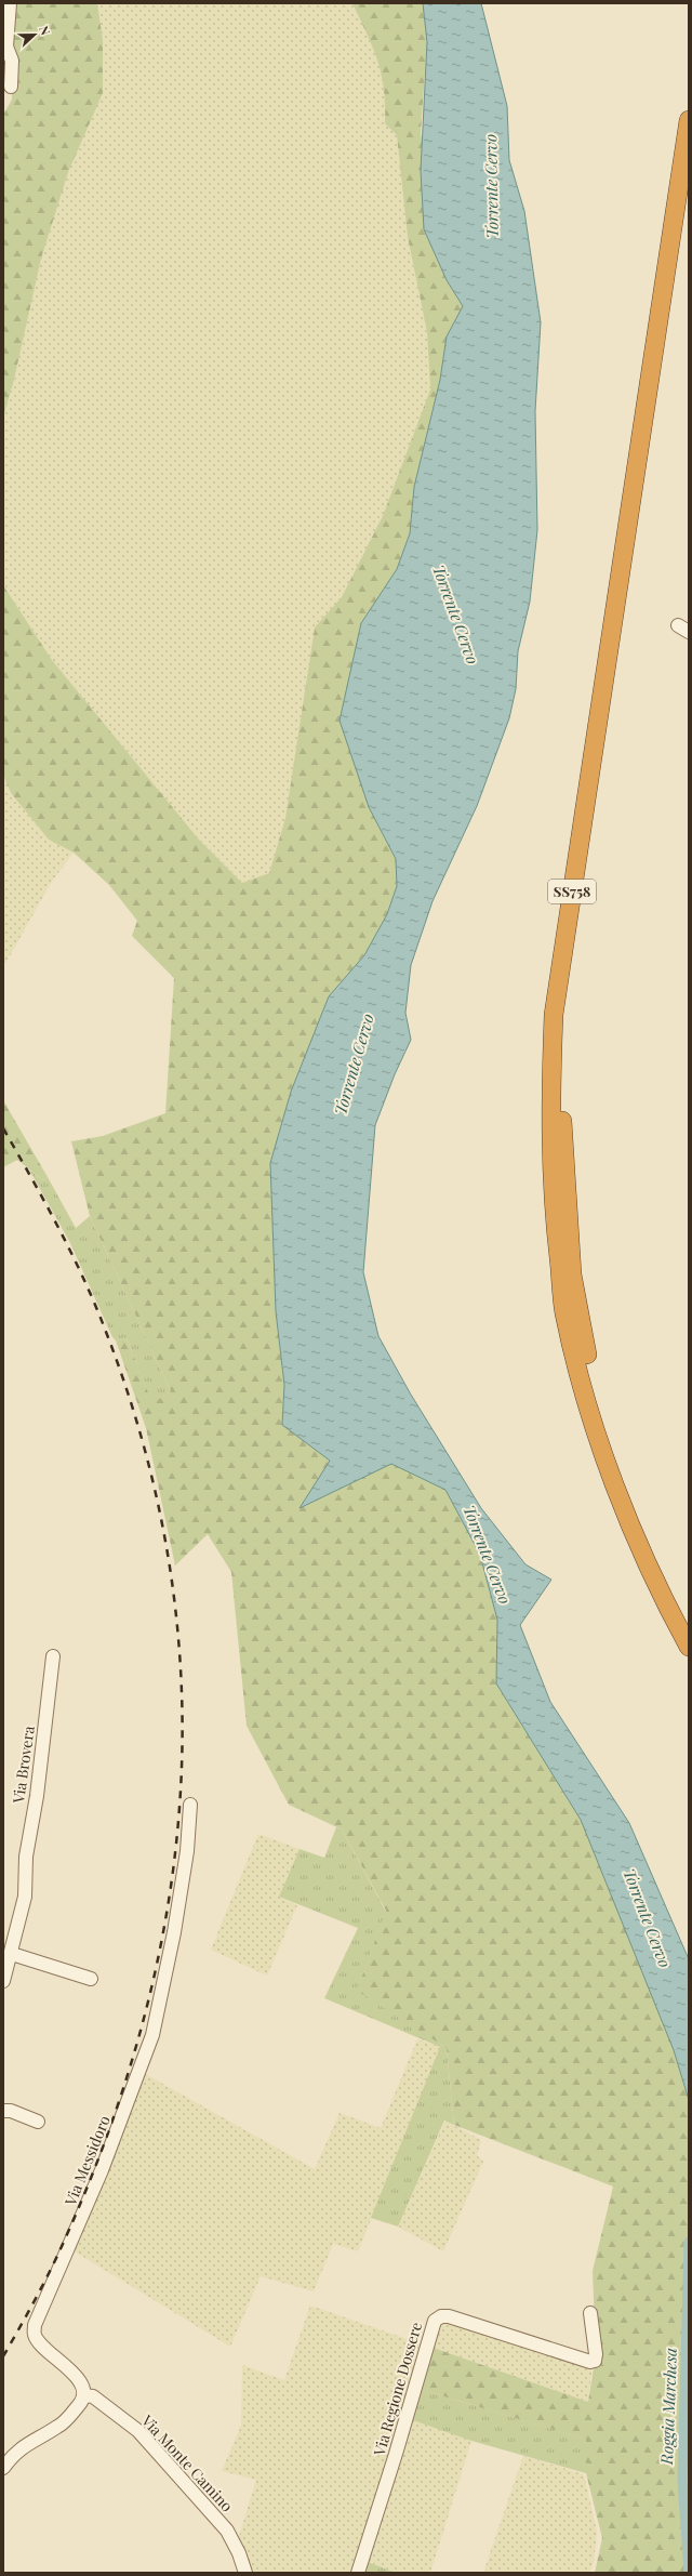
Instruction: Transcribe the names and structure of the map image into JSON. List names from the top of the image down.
{
  "streets": {
    "highway": ["SS758"],
    "street": [
      "Via Brovera",
      "Via Messidoro",
      "Via Regione Dossere",
      "Via Monte Camino"
    ]
  },
  "crossings": [
    ["Via Messidoro", "Via Monte Camino"]
  ],
  "water": ["Torrente Cervo", "Roggia Marchesa"],
  "north": "right"
}
